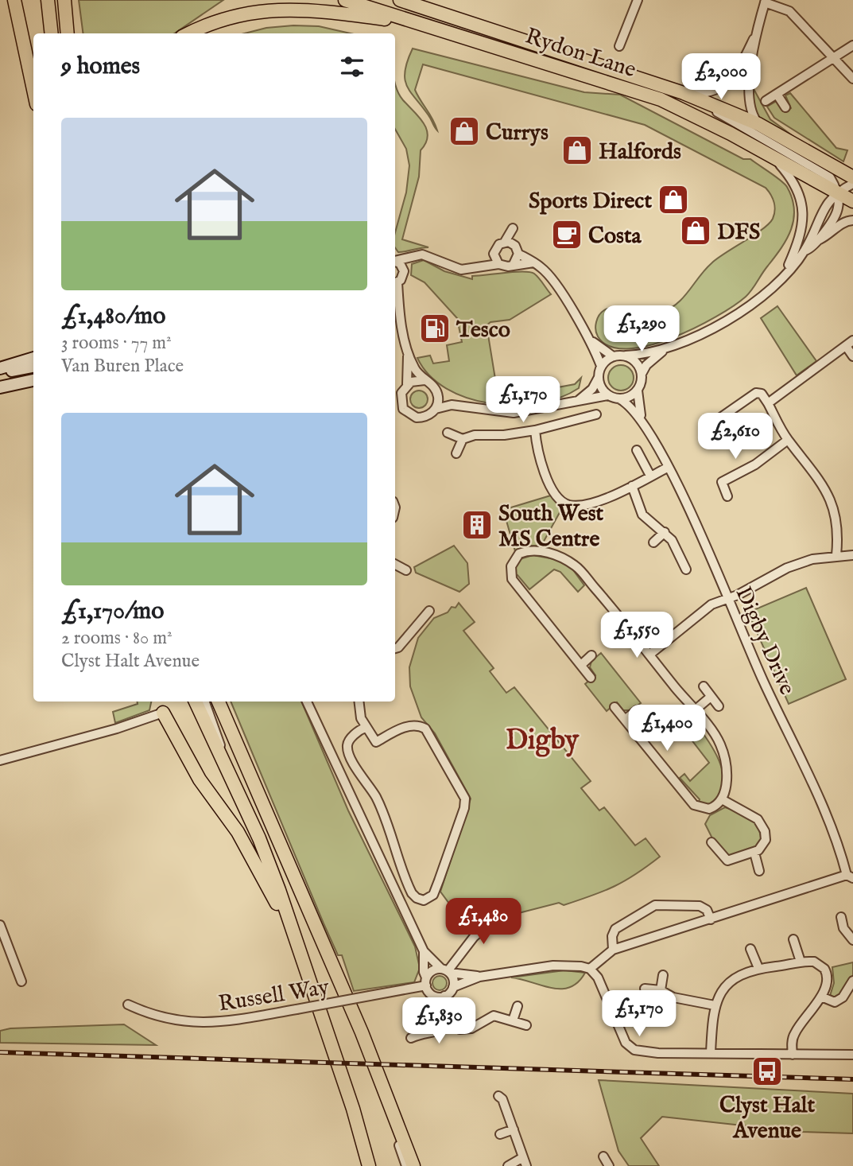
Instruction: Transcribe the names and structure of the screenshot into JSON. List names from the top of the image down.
{
  "streets": {
    "main road": ["Rydon Lane"],
    "street": ["Digby Drive", "Russell Way"]
  },
  "districts": ["Digby"],
  "places": {
    "shop": [
      "Currys",
      "Halfords",
      "Sports Direct",
      "DFS"
    ],
    "cafe": ["Costa"],
    "fuel station": ["Tesco"],
    "building": ["South West MS Centre"],
    "bus stop": ["Clyst Halt Avenue"]
  },
  "page": {
    "heading": "9 homes",
    "price": [
      "£2,000",
      "£1,290",
      "£1,170",
      "£2,610",
      "£1,550",
      "£1,400",
      "£1,480",
      "£1,170",
      "£1,830"
    ],
    "list": [
      {
        "name": "£1,480/mo",
        "note": "3 rooms · 77 m² · Van Buren Place"
      },
      {
        "name": "£1,170/mo",
        "note": "2 rooms · 80 m² · Clyst Halt Avenue"
      }
    ]
  }
}
